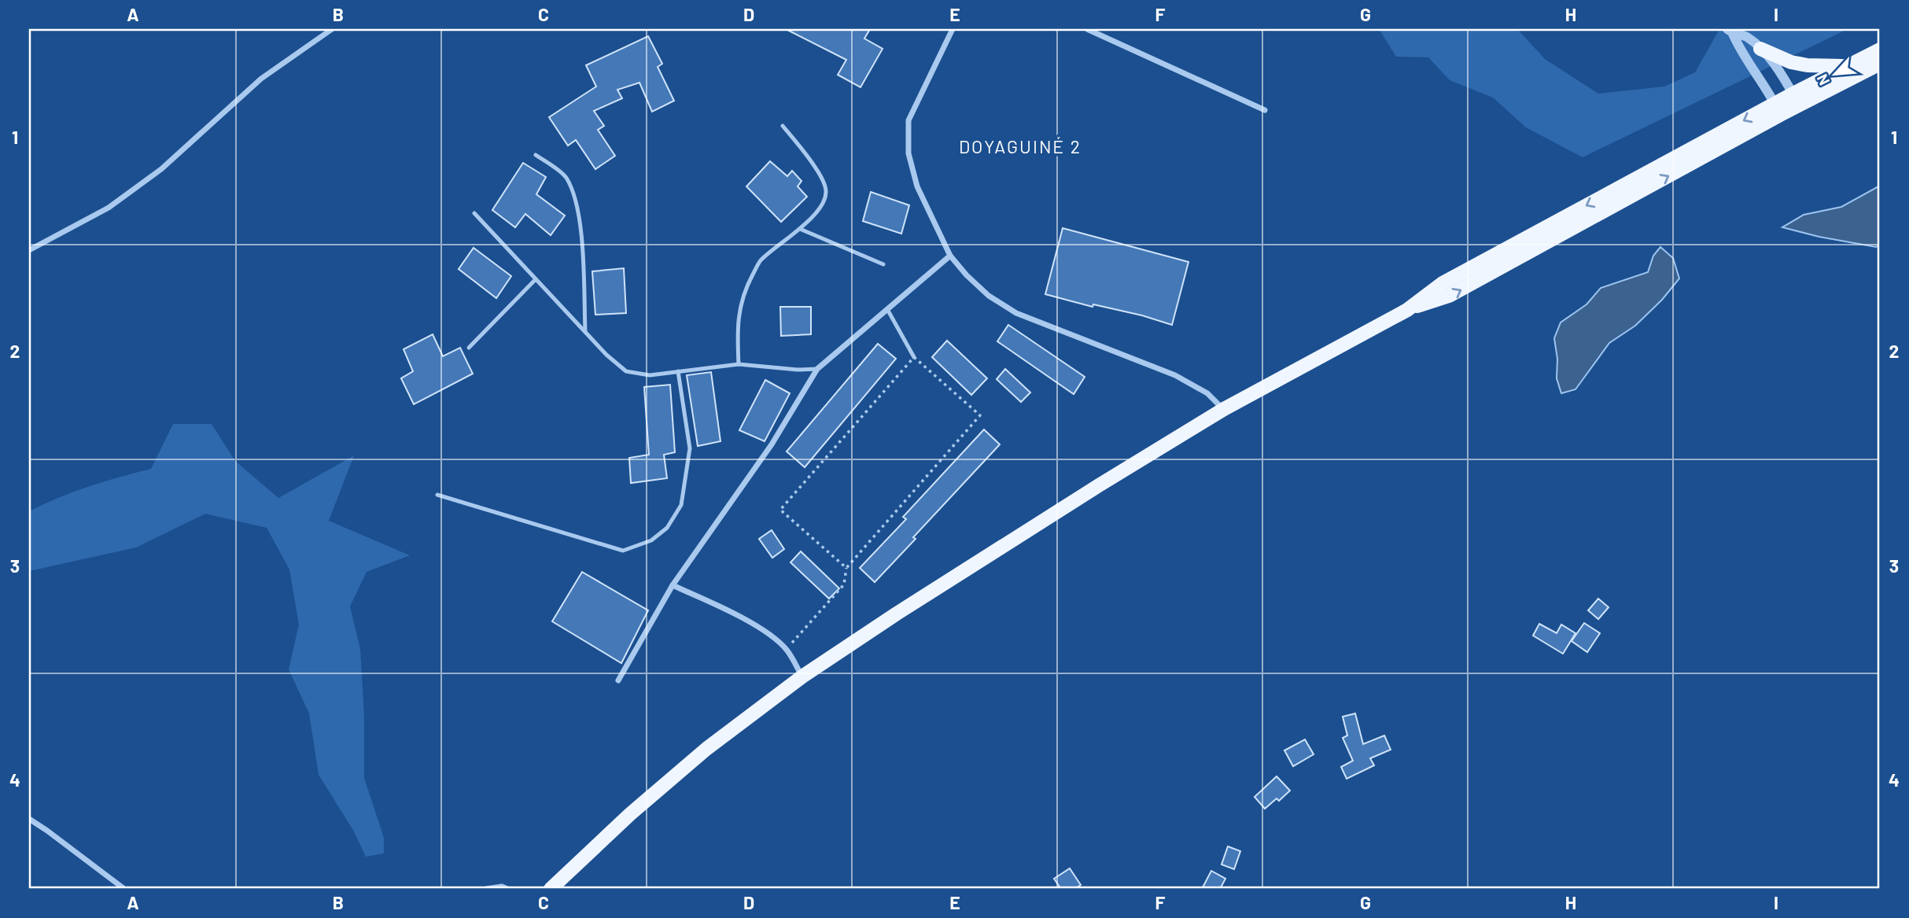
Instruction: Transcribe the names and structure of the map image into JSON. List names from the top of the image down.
{
  "districts": ["DOYAGUINÉ 2"],
  "north": "bottom left",
  "grid": {
    "columns": [
      "A",
      "B",
      "C",
      "D",
      "E",
      "F",
      "G",
      "H",
      "I"
    ],
    "rows": [
      "1",
      "2",
      "3",
      "4"
    ]
  }
}
